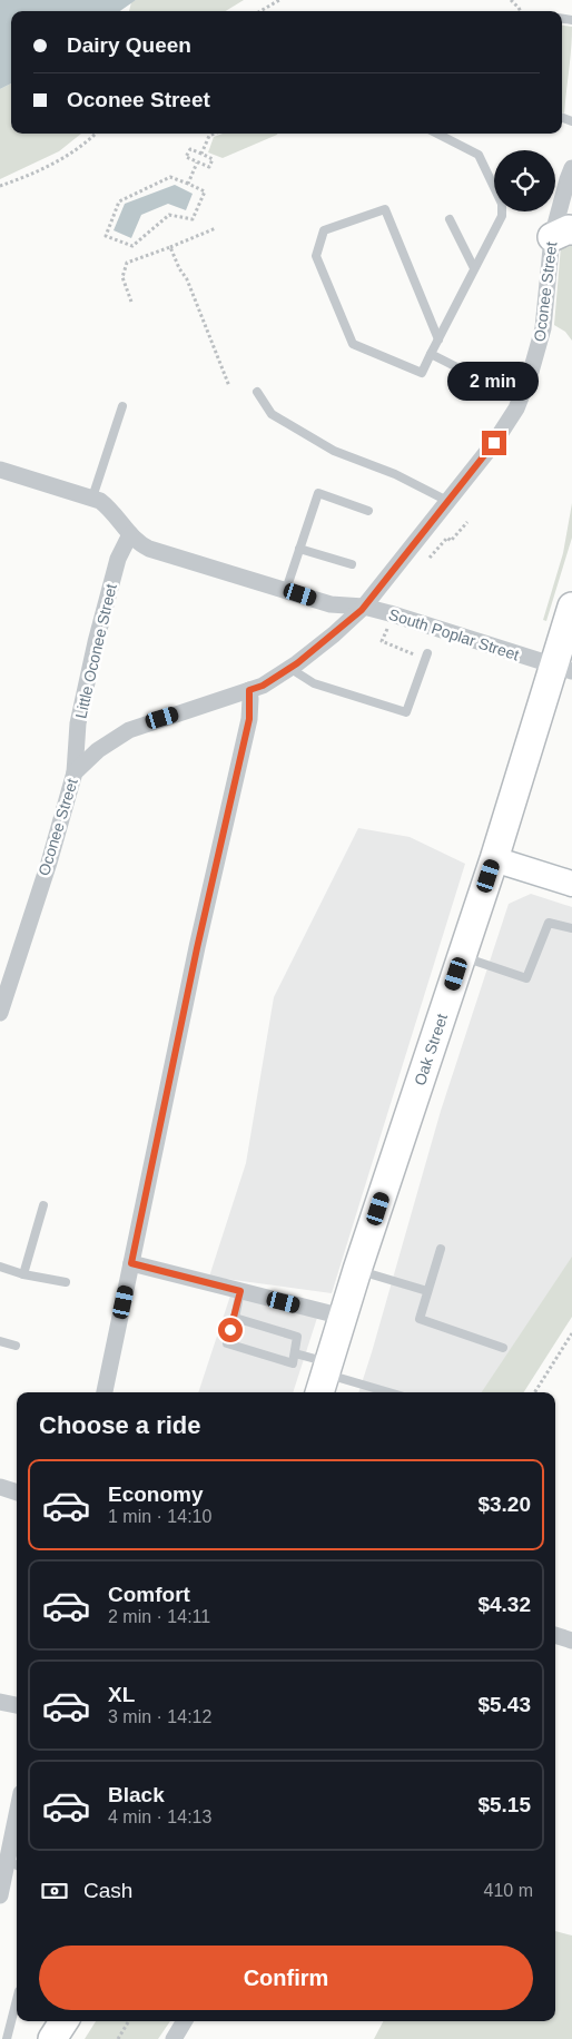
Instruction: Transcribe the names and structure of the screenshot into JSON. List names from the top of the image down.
{
  "streets": {
    "main road": ["Oak Street"],
    "street": ["Oconee Street", "South Poplar Street", "Little Oconee Street"]
  },
  "crossings": [
    ["Oconee Street", "South Poplar Street"],
    ["Oconee Street", "Little Oconee Street"],
    ["South Poplar Street", "Little Oconee Street"],
    ["South Poplar Street", "Oak Street"]
  ],
  "page": {
    "banner": ["Dairy Queen", "Oconee Street"],
    "bubble": "2 min",
    "heading": "Choose a ride",
    "list": [
      {
        "name": "Economy",
        "note": "1 min · 14:10",
        "value": "$3.20"
      },
      {
        "name": "Comfort",
        "note": "2 min · 14:11",
        "value": "$4.32"
      },
      {
        "name": "XL",
        "note": "3 min · 14:12",
        "value": "$5.43"
      },
      {
        "name": "Black",
        "note": "4 min · 14:13",
        "value": "$5.15"
      }
    ],
    "pay": ["Cash", "410 m"],
    "buttons": "Confirm"
  }
}
